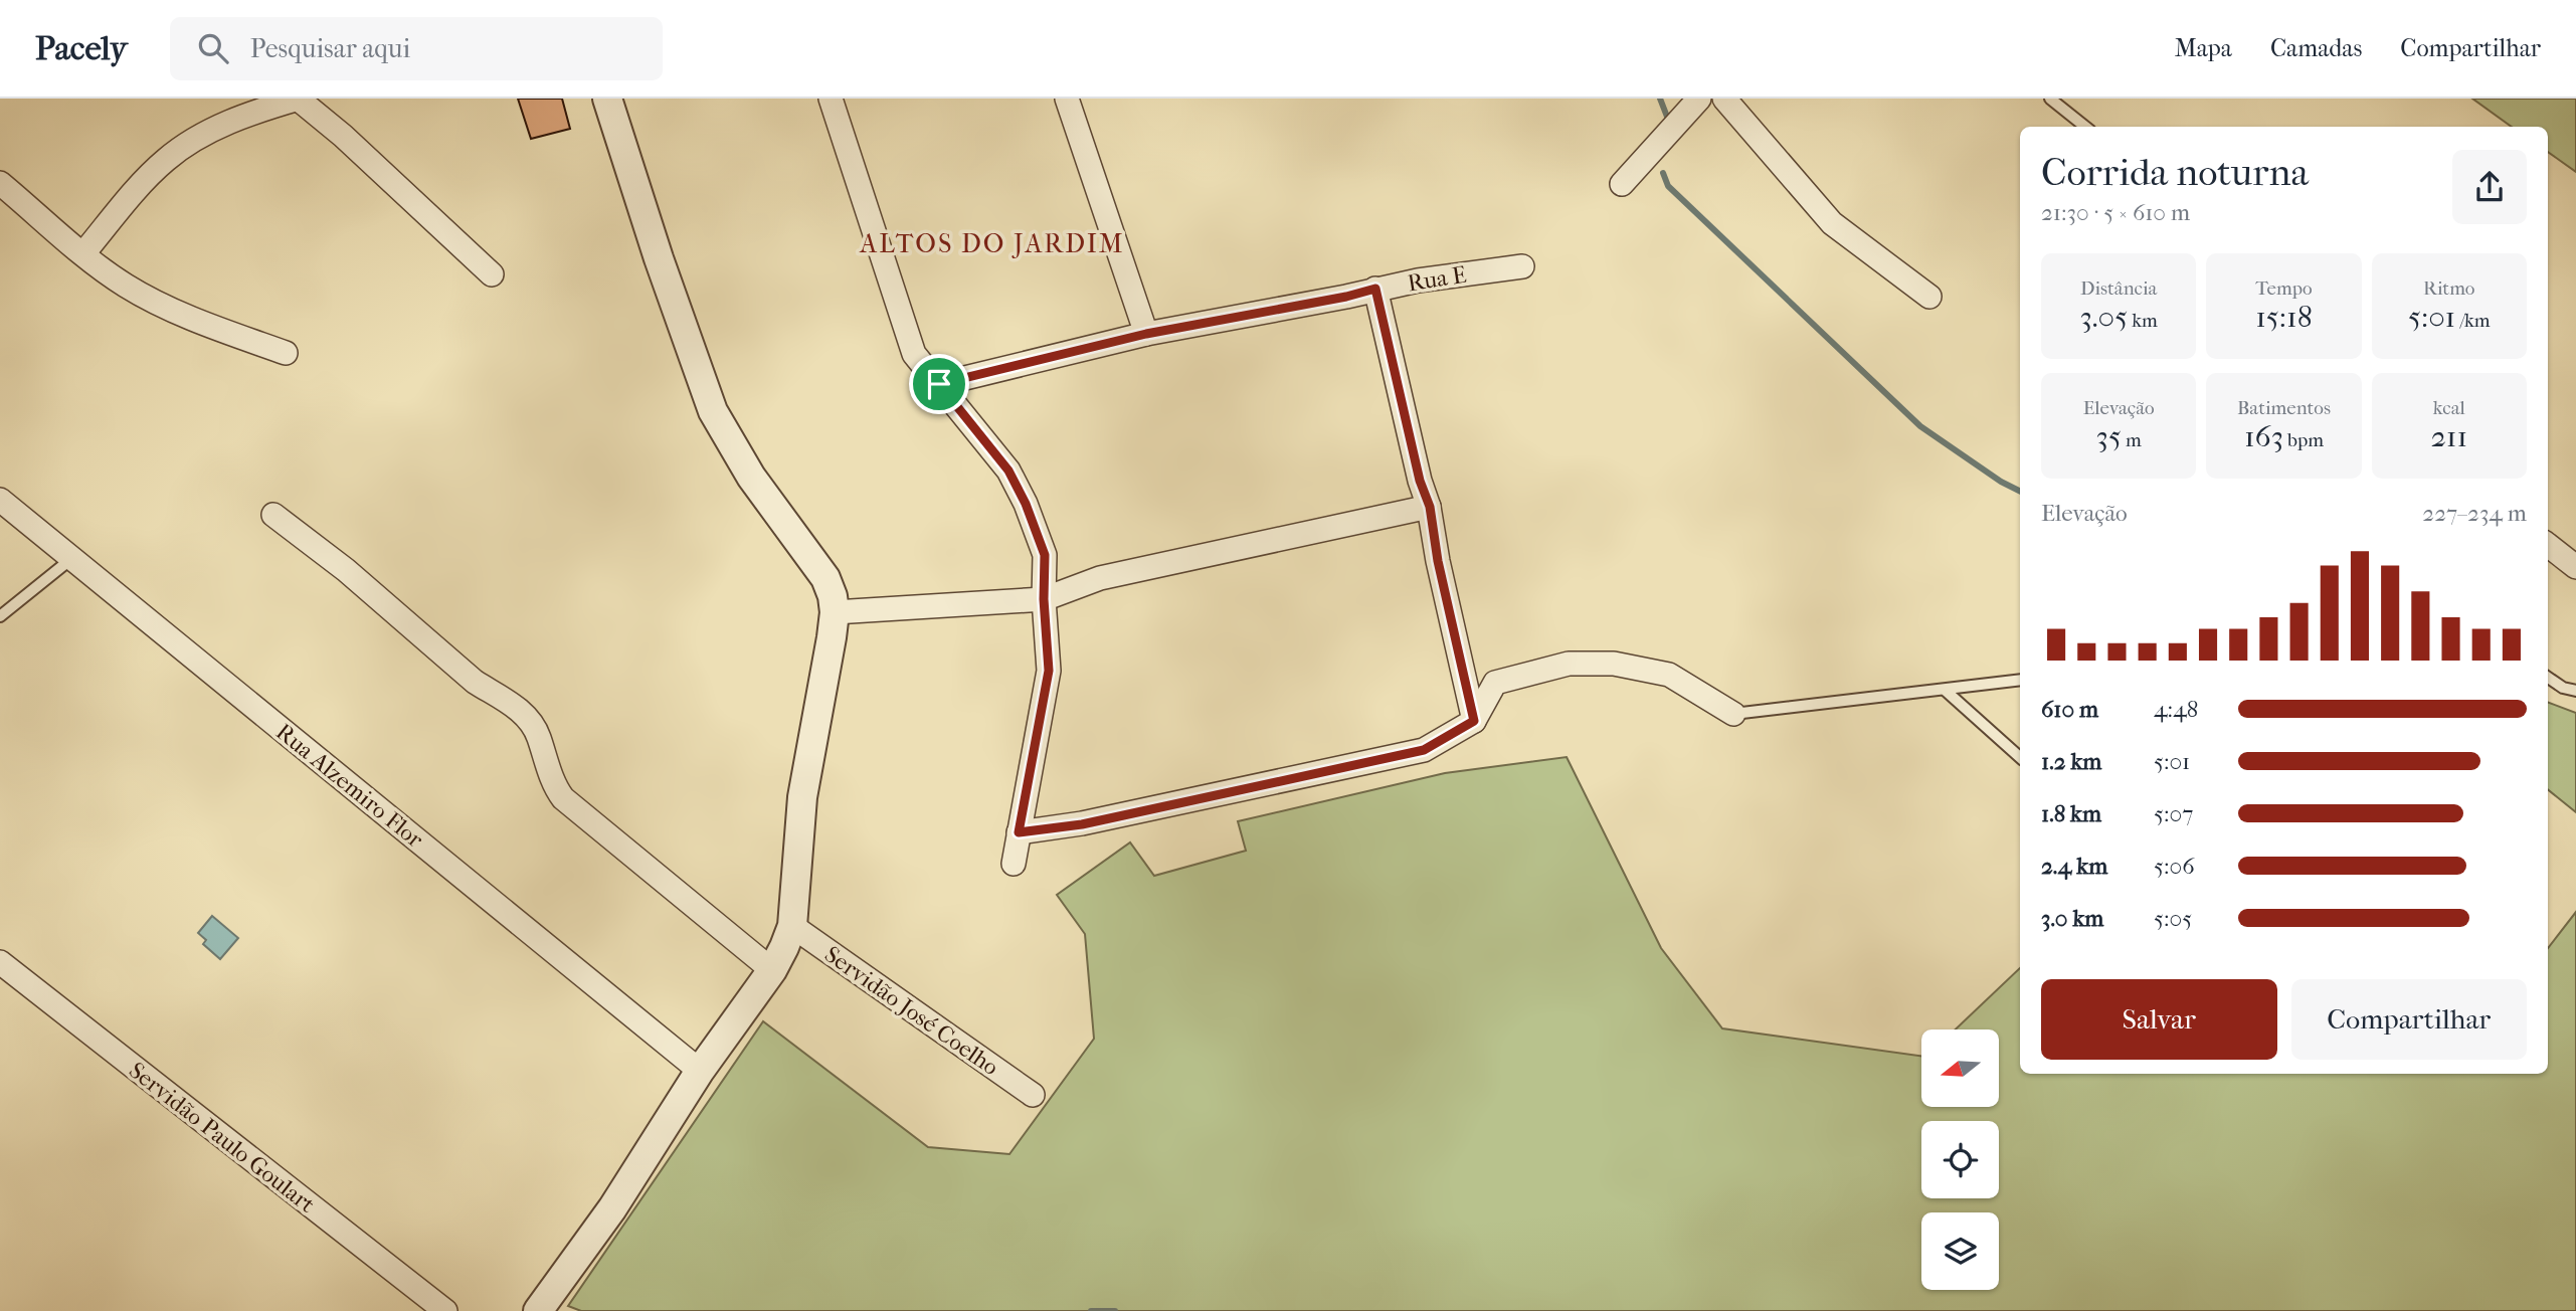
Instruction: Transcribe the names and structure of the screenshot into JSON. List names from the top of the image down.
{
  "streets": {
    "street": [
      "Rua E",
      "Rua Alzemiro Flor",
      "Servidão José Coelho",
      "Servidão Paulo Goulart"
    ]
  },
  "districts": ["ALTOS DO JARDIM"],
  "north": "left",
  "page": {
    "header": "Pacely",
    "search": "Pesquisar aqui",
    "nav": ["Mapa", "Camadas", "Compartilhar"],
    "heading": ["Corrida noturna", "21:30 · 5 × 610 m"],
    "stats": [
      ["Distância", "3.05 km"],
      ["Tempo", "15:18"],
      ["Ritmo", "5:01 /km"],
      ["Elevação", "35 m"],
      ["Batimentos", "163 bpm"],
      ["kcal", "211"]
    ],
    "chart": ["Elevação", "227–234 m"],
    "list": [
      {
        "name": "610 m",
        "note": "4:48"
      },
      {
        "name": "1.2 km",
        "note": "5:01"
      },
      {
        "name": "1.8 km",
        "note": "5:07"
      },
      {
        "name": "2.4 km",
        "note": "5:06"
      },
      {
        "name": "3.0 km",
        "note": "5:05"
      }
    ],
    "buttons": ["Salvar", "Compartilhar"]
  }
}
